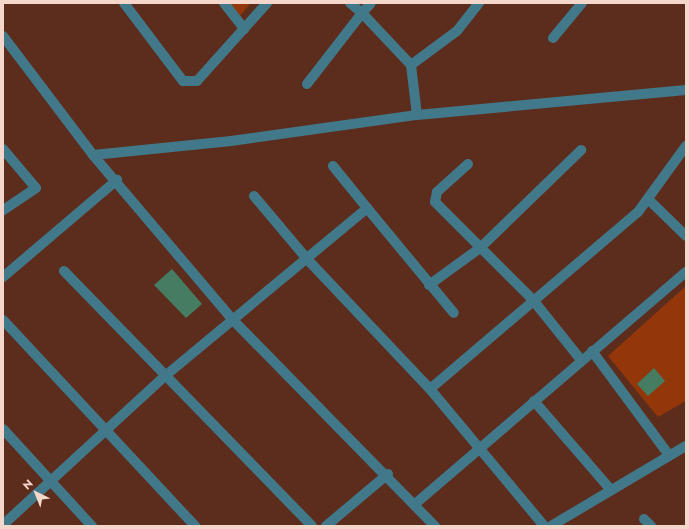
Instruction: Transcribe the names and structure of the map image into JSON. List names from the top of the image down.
{
  "north": "top left"
}
